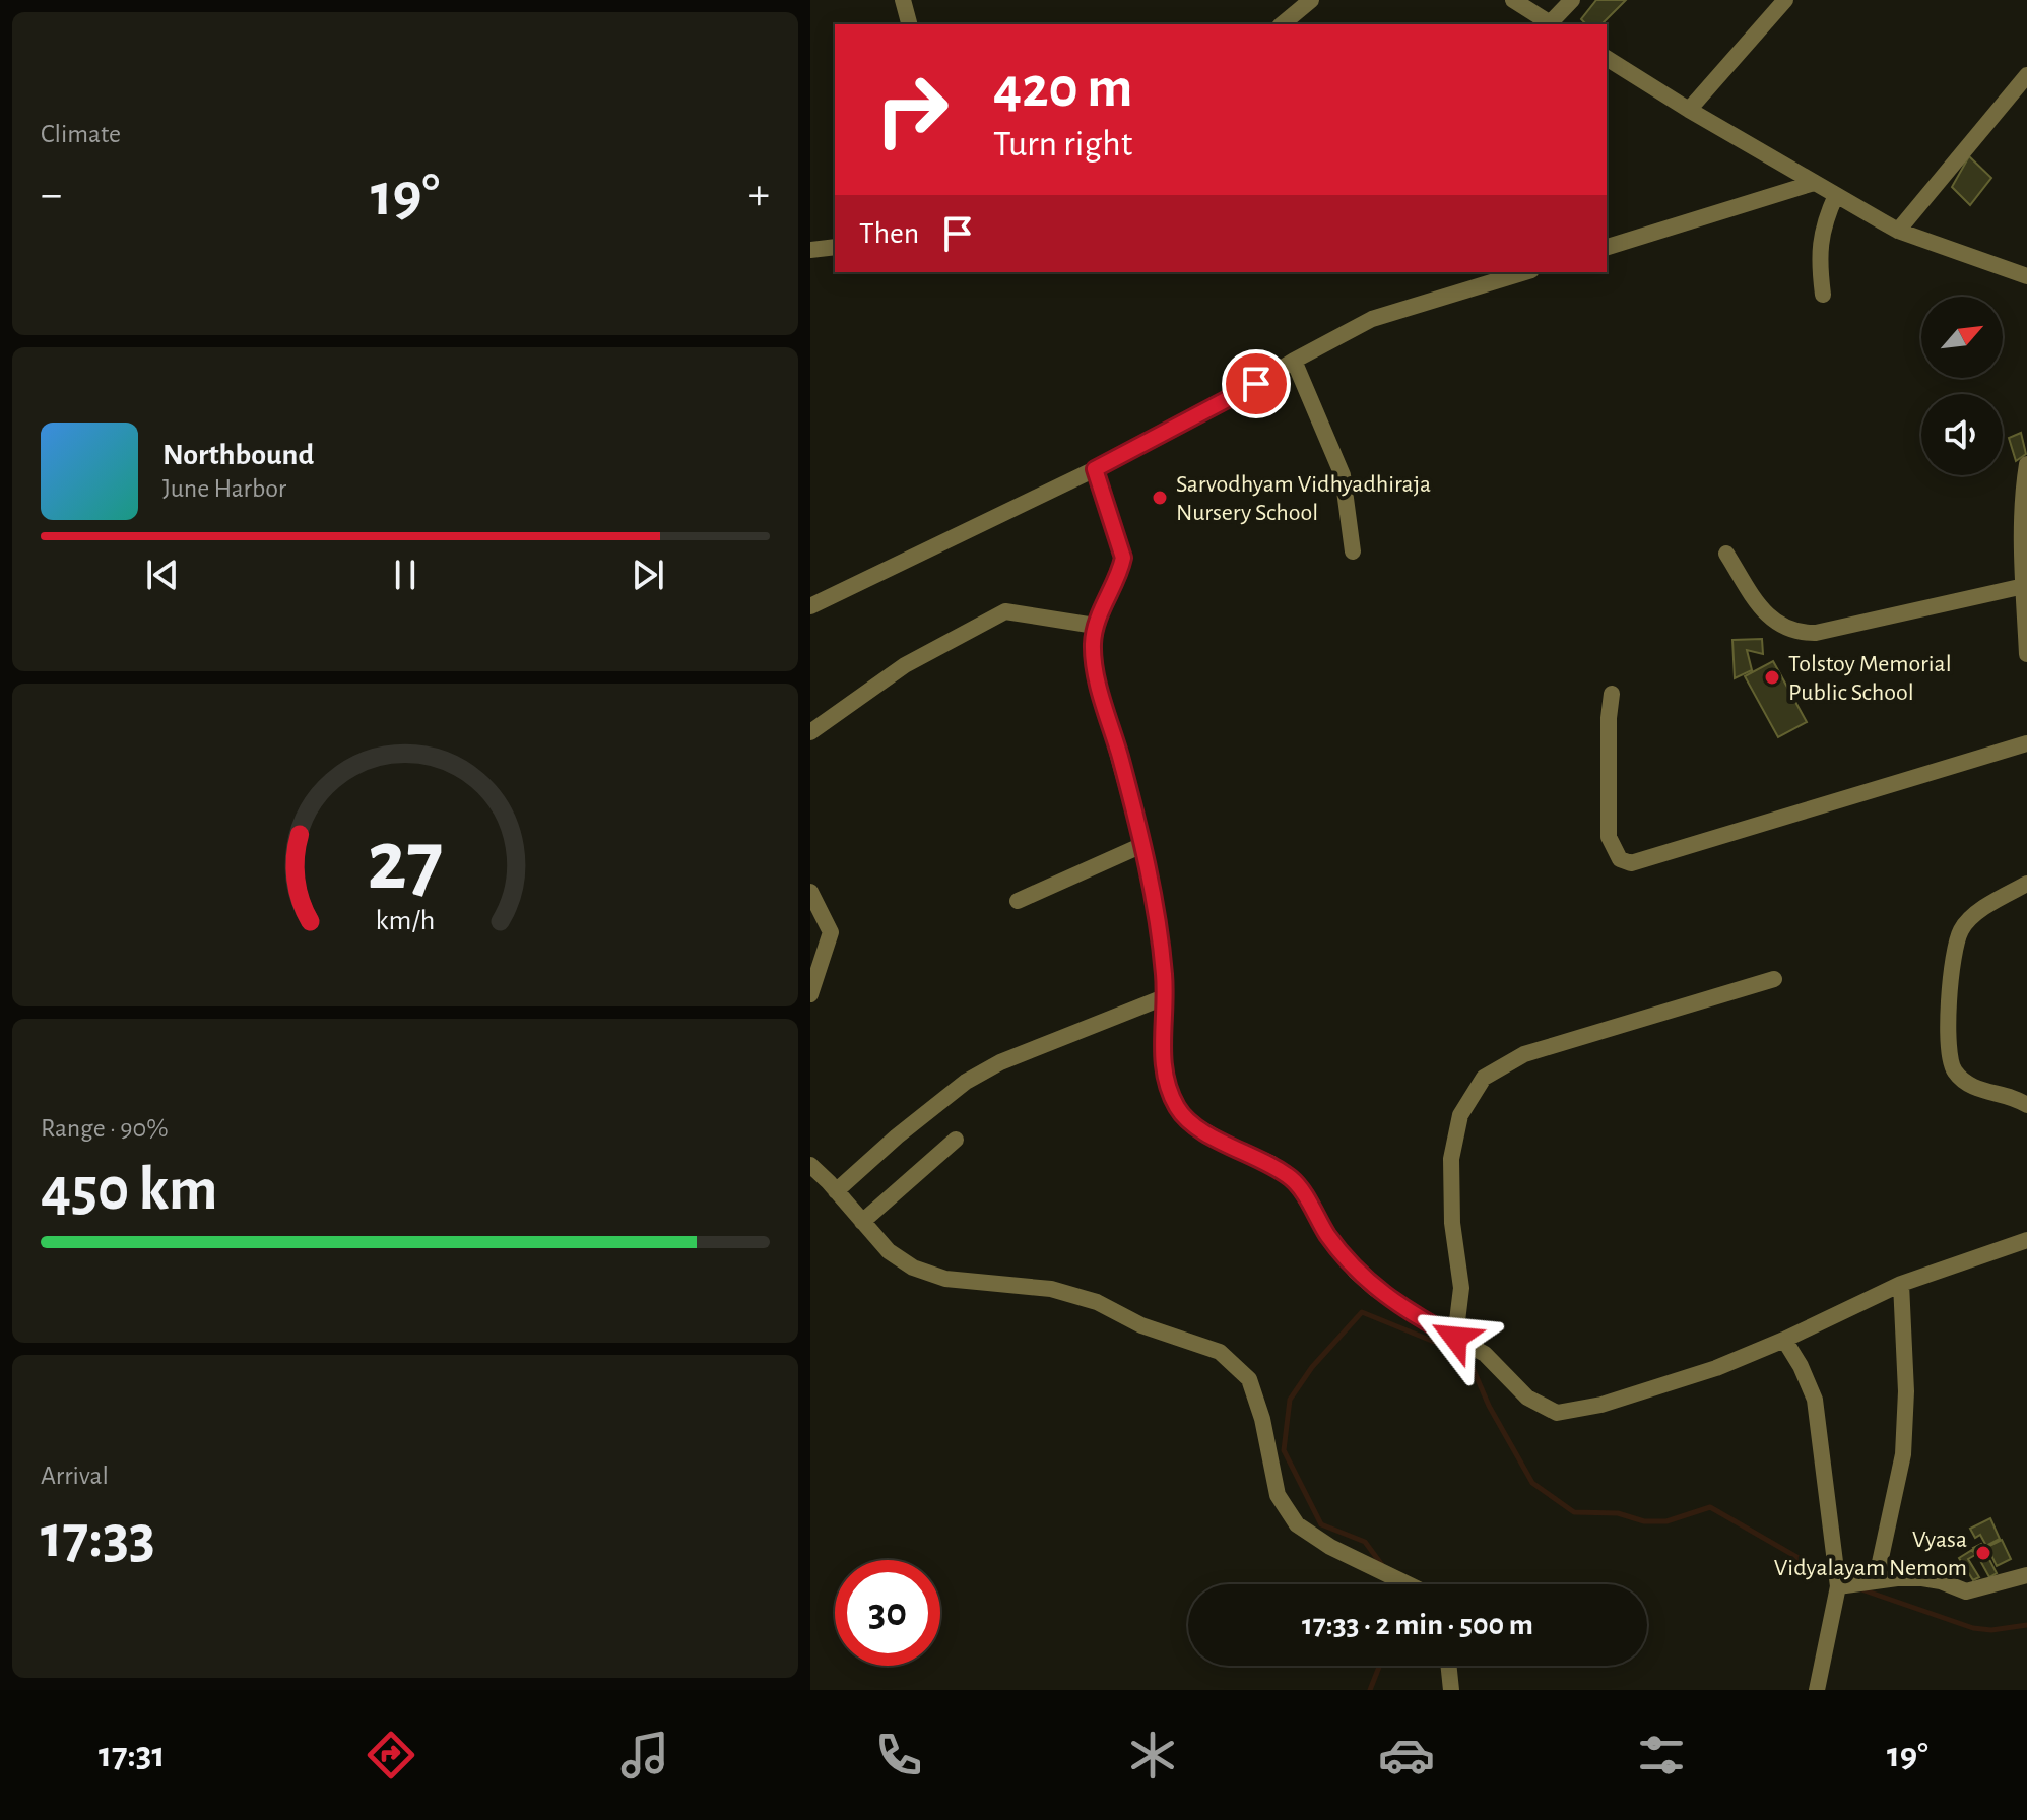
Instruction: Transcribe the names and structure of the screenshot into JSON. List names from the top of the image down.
{
  "places": ["Sarvodhyam Vidhyadhiraja Nursery School", "Tolstoy Memorial Public School", "Vyasa Vidyalayam Nemom"],
  "north": "top right",
  "page": {
    "tile": [
      "Climate",
      ["Range · 90%", "450 km"],
      ["Arrival", "17:33"]
    ],
    "turn": ["420 m", "Turn right"],
    "heat": ["−", "19°", "+"],
    "then": "Then",
    "song": ["Northbound", "June Harbor"],
    "limit": "30",
    "trip": "17:33 · 2 min · 500 m",
    "tabs": ["17:31", "19°"],
    "gauge": ["27", "km/h"]
  }
}
